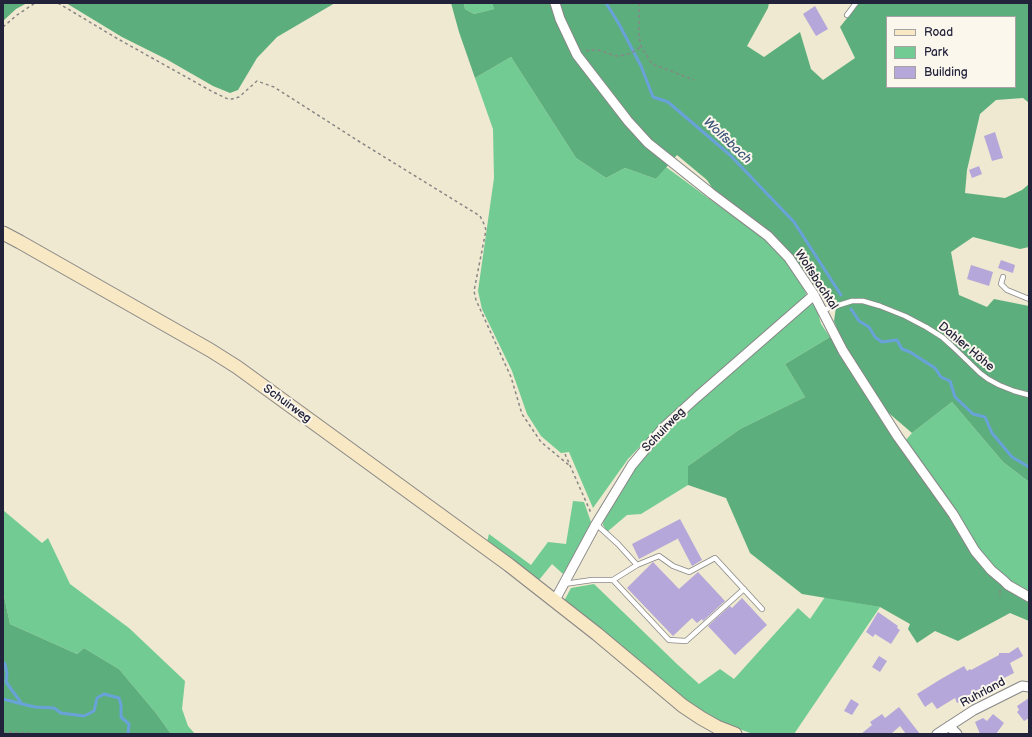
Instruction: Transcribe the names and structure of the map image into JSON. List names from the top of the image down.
{
  "streets": {
    "main road": ["Schuirweg"],
    "street": ["Wolfsbachtal", "Ruhrland"],
    "lane": ["Dahler Höhe"]
  },
  "crossings": [
    ["Wolfsbachtal", "Dahler Höhe"],
    ["Wolfsbachtal", "Schuirweg"]
  ],
  "water": ["Wolfsbach"],
  "legend": ["Road", "Park", "Building"]
}
